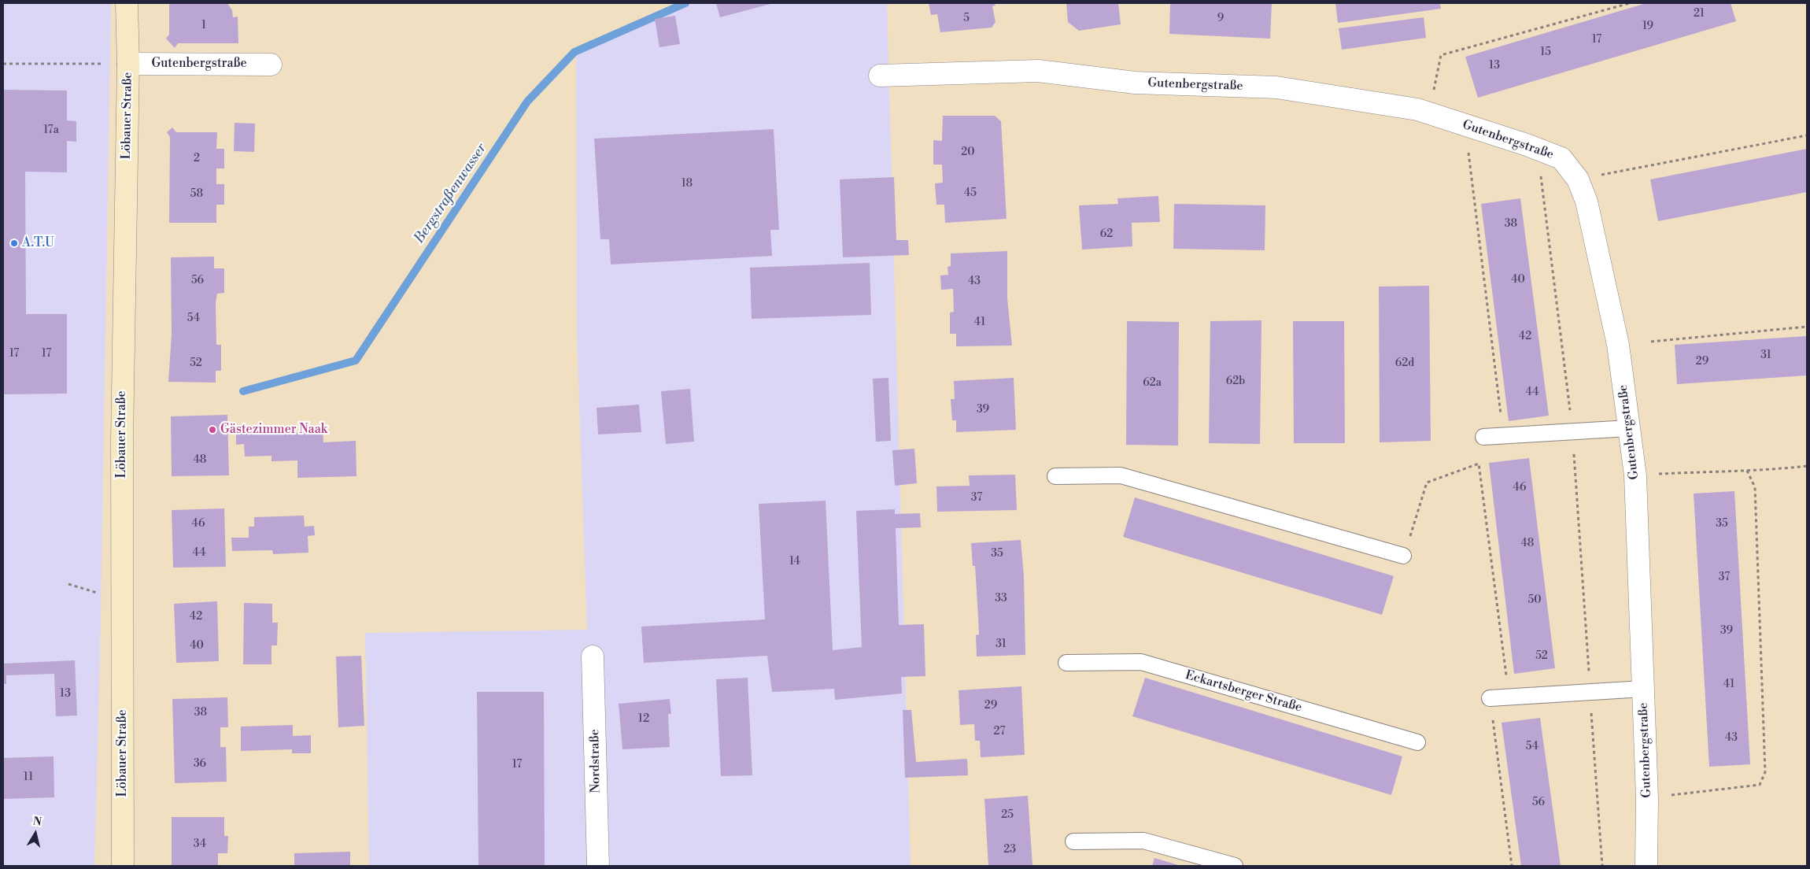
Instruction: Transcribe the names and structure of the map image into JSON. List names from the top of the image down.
{
  "streets": {
    "main road": ["Löbauer Straße"],
    "street": ["Gutenbergstraße", "Nordstraße"],
    "lane": ["Eckartsberger Straße"]
  },
  "crossings": [
    ["Gutenbergstraße", "Löbauer Straße"]
  ],
  "water": ["Bergstraßenwasser"],
  "places": ["A.T.U", "Gästezimmer Naak"],
  "house_numbers": [
    "21",
    "5",
    "9",
    "1",
    "19",
    "17",
    "15",
    "13",
    "17a",
    "20",
    "2",
    "18",
    "45",
    "58",
    "38",
    "62",
    "40",
    "56",
    "43",
    "54",
    "41",
    "42",
    "17",
    "17",
    "31",
    "29",
    "52",
    "62d",
    "62b",
    "62a",
    "44",
    "39",
    "48",
    "46",
    "37",
    "46",
    "35",
    "48",
    "44",
    "35",
    "14",
    "37",
    "33",
    "50",
    "42",
    "39",
    "31",
    "40",
    "52",
    "41",
    "13",
    "29",
    "38",
    "12",
    "27",
    "43",
    "54",
    "36",
    "17",
    "11",
    "56",
    "25",
    "34",
    "23"
  ],
  "north": "top"
}
